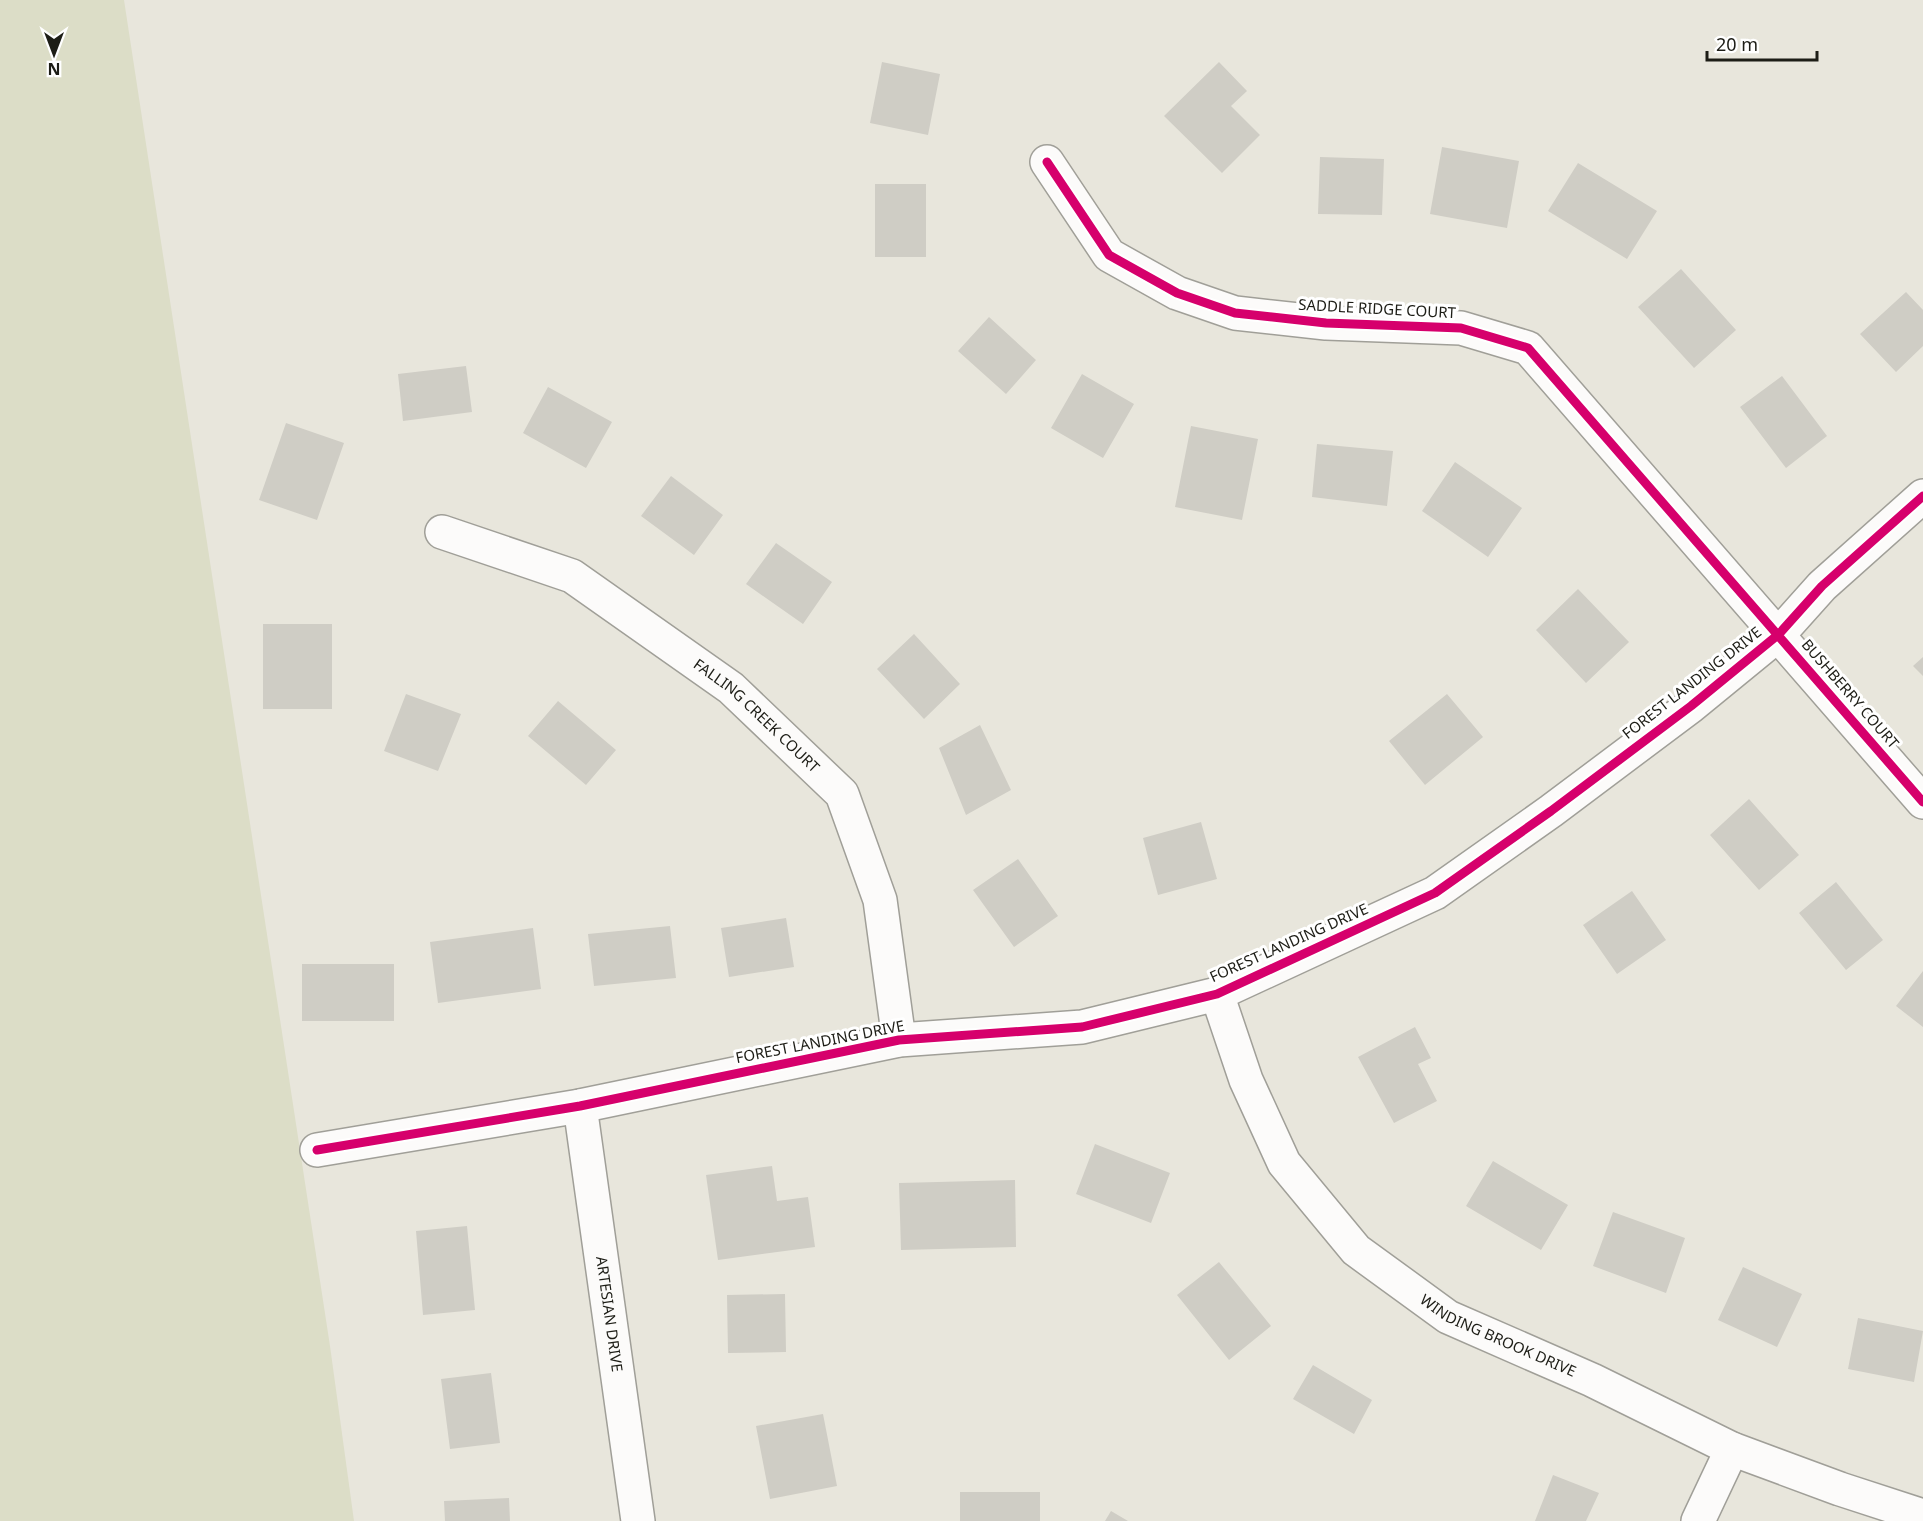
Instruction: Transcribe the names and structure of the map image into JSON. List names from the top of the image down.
{
  "streets": {
    "street": [
      "SADDLE RIDGE COURT",
      "FOREST LANDING DRIVE",
      "BUSHBERRY COURT",
      "FALLING CREEK COURT",
      "ARTESIAN DRIVE",
      "WINDING BROOK DRIVE"
    ]
  },
  "crossings": [
    ["SADDLE RIDGE COURT", "FOREST LANDING DRIVE"],
    ["SADDLE RIDGE COURT", "BUSHBERRY COURT"],
    ["FOREST LANDING DRIVE", "BUSHBERRY COURT"],
    ["FOREST LANDING DRIVE", "FALLING CREEK COURT"],
    ["FOREST LANDING DRIVE", "ARTESIAN DRIVE"],
    ["FOREST LANDING DRIVE", "WINDING BROOK DRIVE"]
  ],
  "scale_bar": "20 m",
  "north": "bottom"
}
